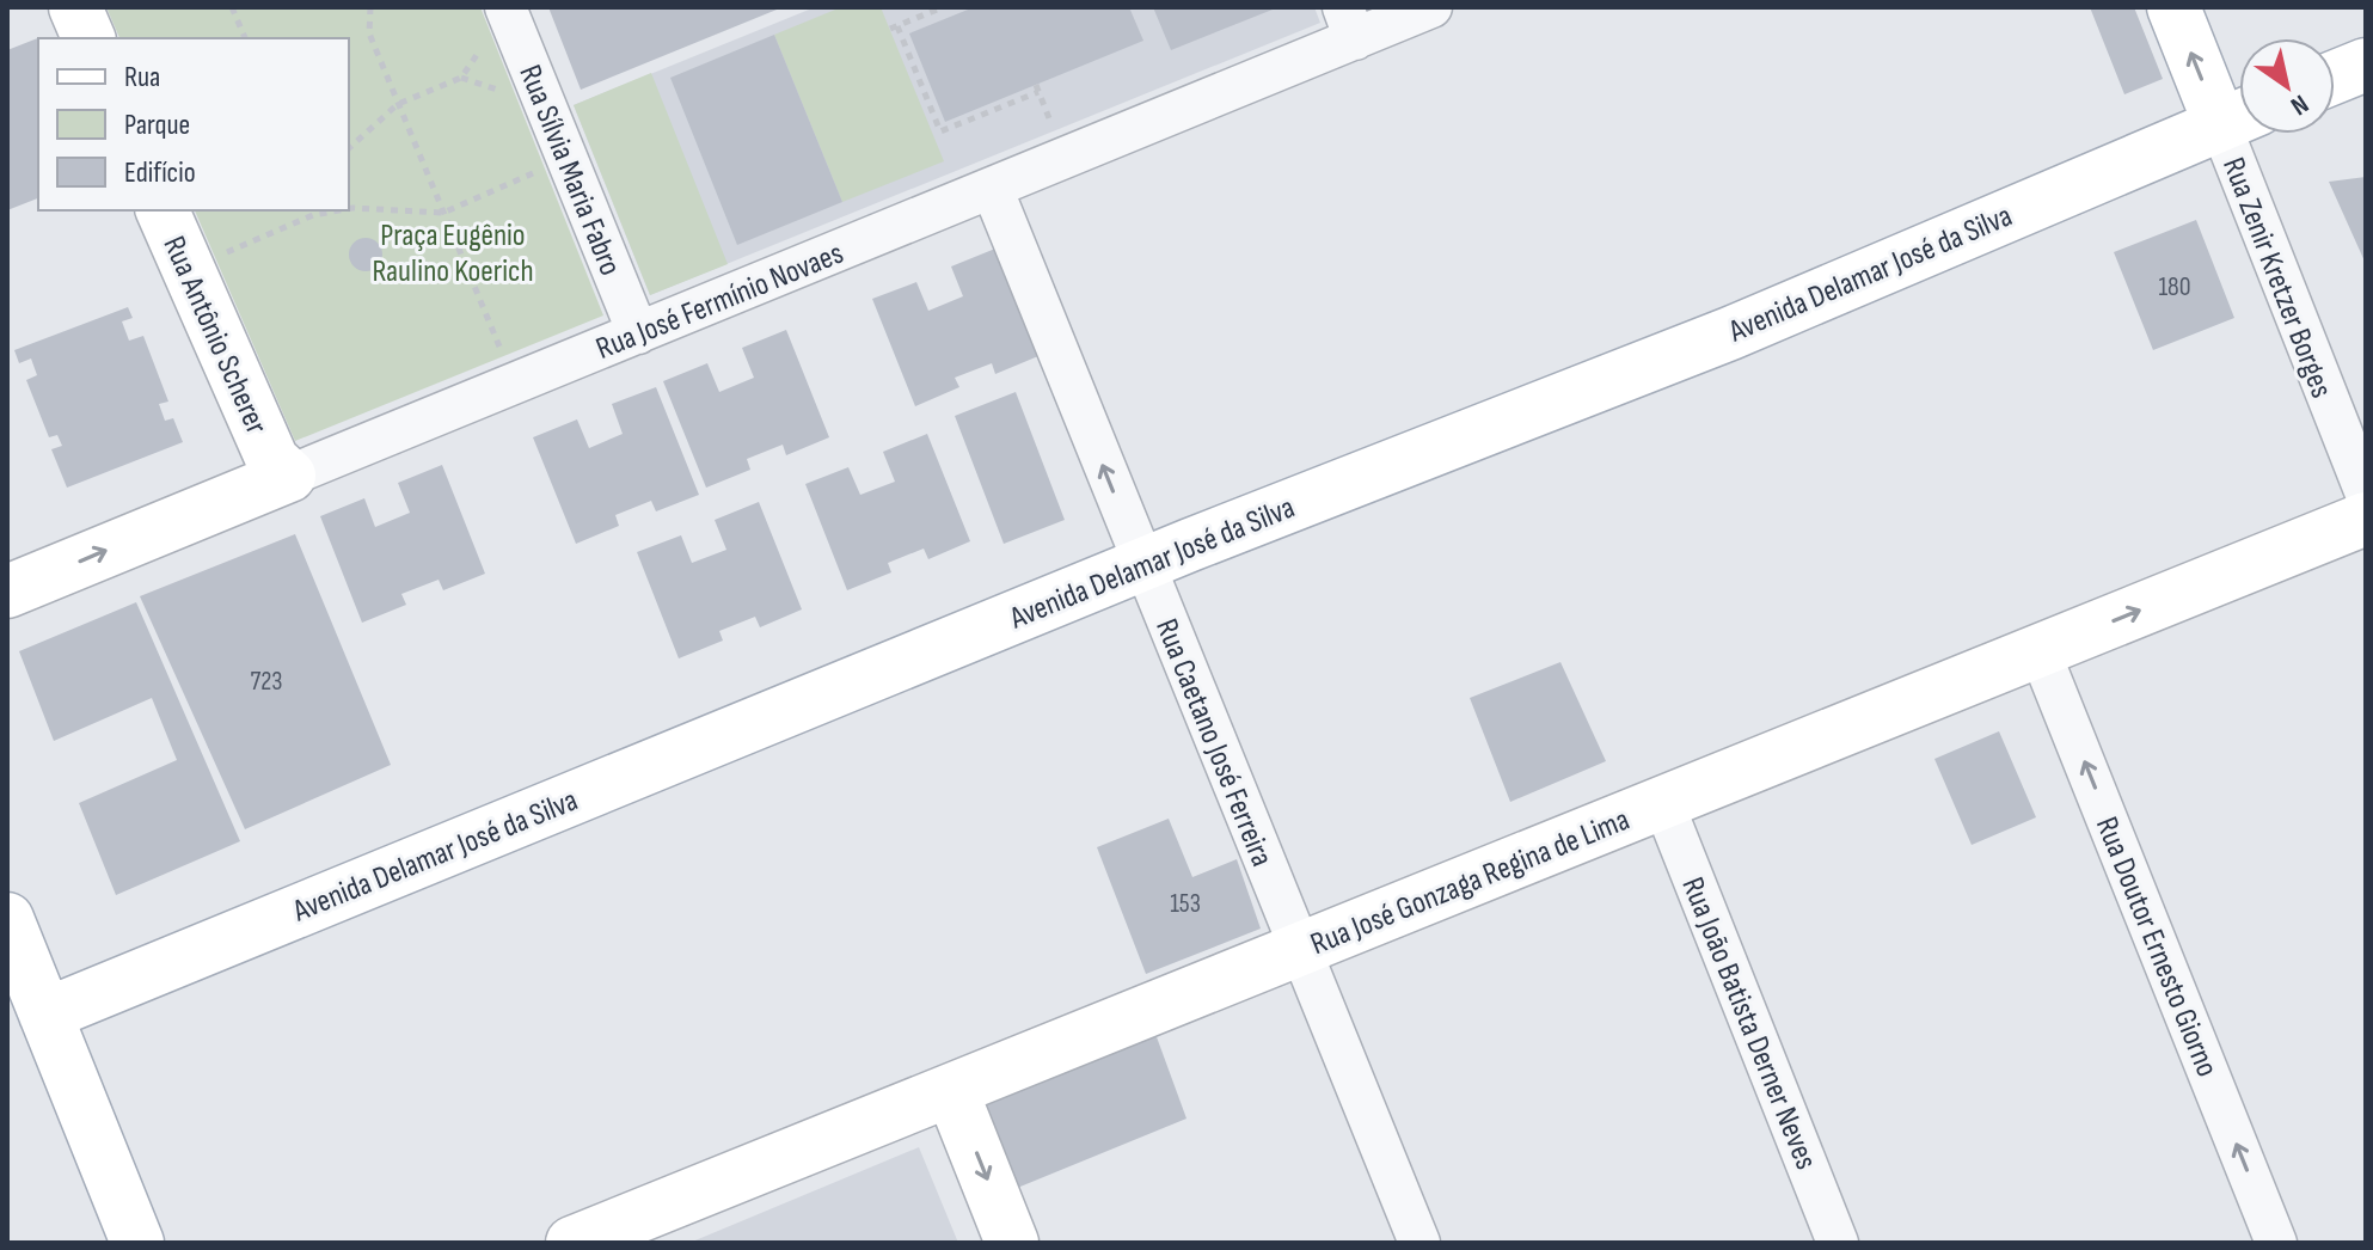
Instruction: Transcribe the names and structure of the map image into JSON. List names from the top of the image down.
{
  "streets": {
    "main road": [
      "Avenida Delamar José da Silva",
      "Rua Zenir Kretzer Borges",
      "Rua José Fermínio Novaes",
      "Rua Antônio Scherer",
      "Rua José Gonzaga Regina de Lima"
    ],
    "street": [
      "Rua Sílvia Maria Fabro",
      "Rua Caetano José Ferreira",
      "Rua Doutor Ernesto Giorno",
      "Rua João Batista Derner Neves"
    ]
  },
  "crossings": [
    ["Rua Sílvia Maria Fabro", "Rua José Fermínio Novaes"],
    ["Avenida Delamar José da Silva", "Rua Zenir Kretzer Borges"],
    ["Avenida Delamar José da Silva", "Rua Caetano José Ferreira"],
    ["Rua José Fermínio Novaes", "Rua Antônio Scherer"],
    ["Rua José Fermínio Novaes", "Rua Caetano José Ferreira"],
    ["Rua Caetano José Ferreira", "Rua José Gonzaga Regina de Lima"],
    ["Rua José Gonzaga Regina de Lima", "Rua Doutor Ernesto Giorno"],
    ["Rua José Gonzaga Regina de Lima", "Rua João Batista Derner Neves"]
  ],
  "one_way": ["Rua Caetano José Ferreira", "Rua Doutor Ernesto Giorno"],
  "parks": ["Praça Eugênio Raulino Koerich"],
  "house_numbers": ["180", "723", "153"],
  "legend": ["Rua", "Parque", "Edifício"],
  "north": "bottom right"
}
